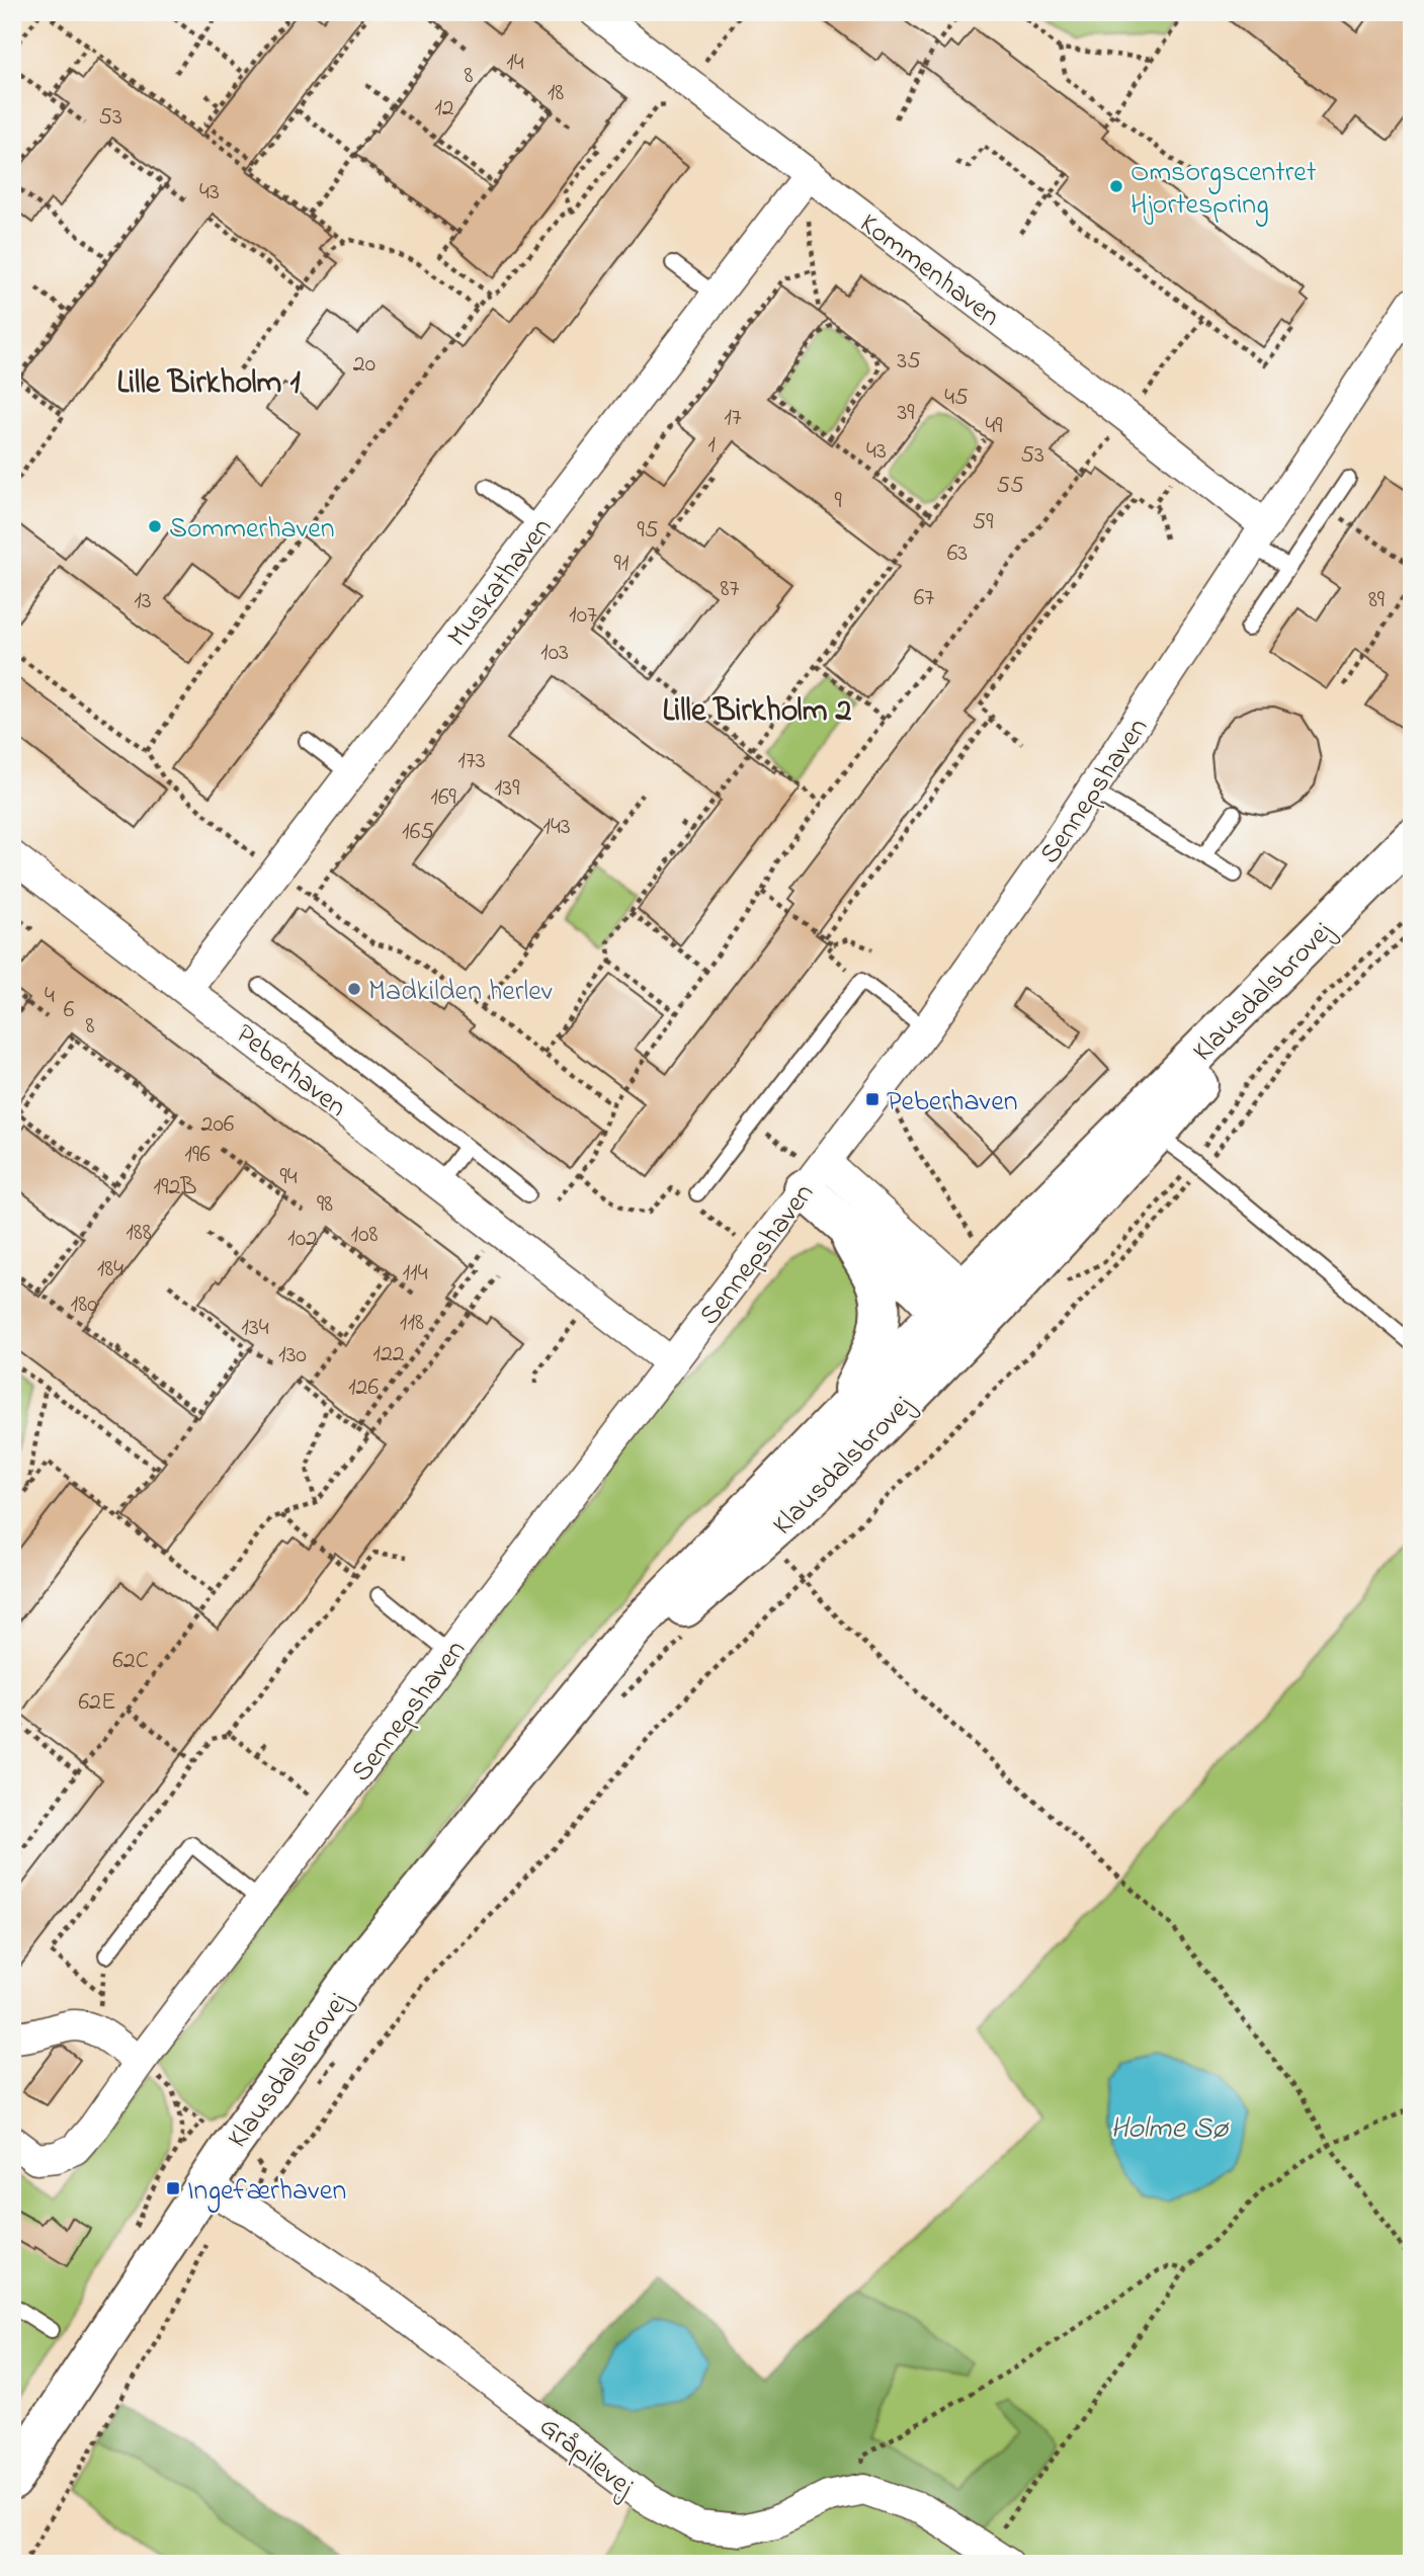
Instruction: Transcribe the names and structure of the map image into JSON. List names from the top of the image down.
{
  "streets": {
    "street": [
      "Kommenhaven",
      "Muskathaven",
      "Sennepshaven",
      "Klausdalsbrovej",
      "Peberhaven",
      "Gråpilevej"
    ]
  },
  "crossings": [
    ["Kommenhaven", "Muskathaven"],
    ["Kommenhaven", "Sennepshaven"],
    ["Muskathaven", "Peberhaven"],
    ["Sennepshaven", "Peberhaven"],
    ["Klausdalsbrovej", "Gråpilevej"]
  ],
  "districts": ["Lille Birkholm 1", "Lille Birkholm 2"],
  "water": ["Holme Sø"],
  "places": {
    "other": ["Omsorgscentret Hjortespring", "Sommerhaven", "Madkilden herlev"],
    "transit": ["Peberhaven", "Ingefærhaven"]
  },
  "house_numbers": [
    "14",
    "8",
    "18",
    "12",
    "53",
    "43",
    "35",
    "20",
    "45",
    "39",
    "17",
    "49",
    "1",
    "43",
    "53",
    "55",
    "9",
    "59",
    "95",
    "63",
    "91",
    "87",
    "67",
    "89",
    "13",
    "107",
    "103",
    "173",
    "139",
    "169",
    "143",
    "165",
    "4",
    "6",
    "8",
    "206",
    "196",
    "94",
    "192B",
    "98",
    "188",
    "108",
    "102",
    "184",
    "114",
    "180",
    "118",
    "134",
    "122",
    "130",
    "126",
    "62C",
    "62E"
  ]
}
